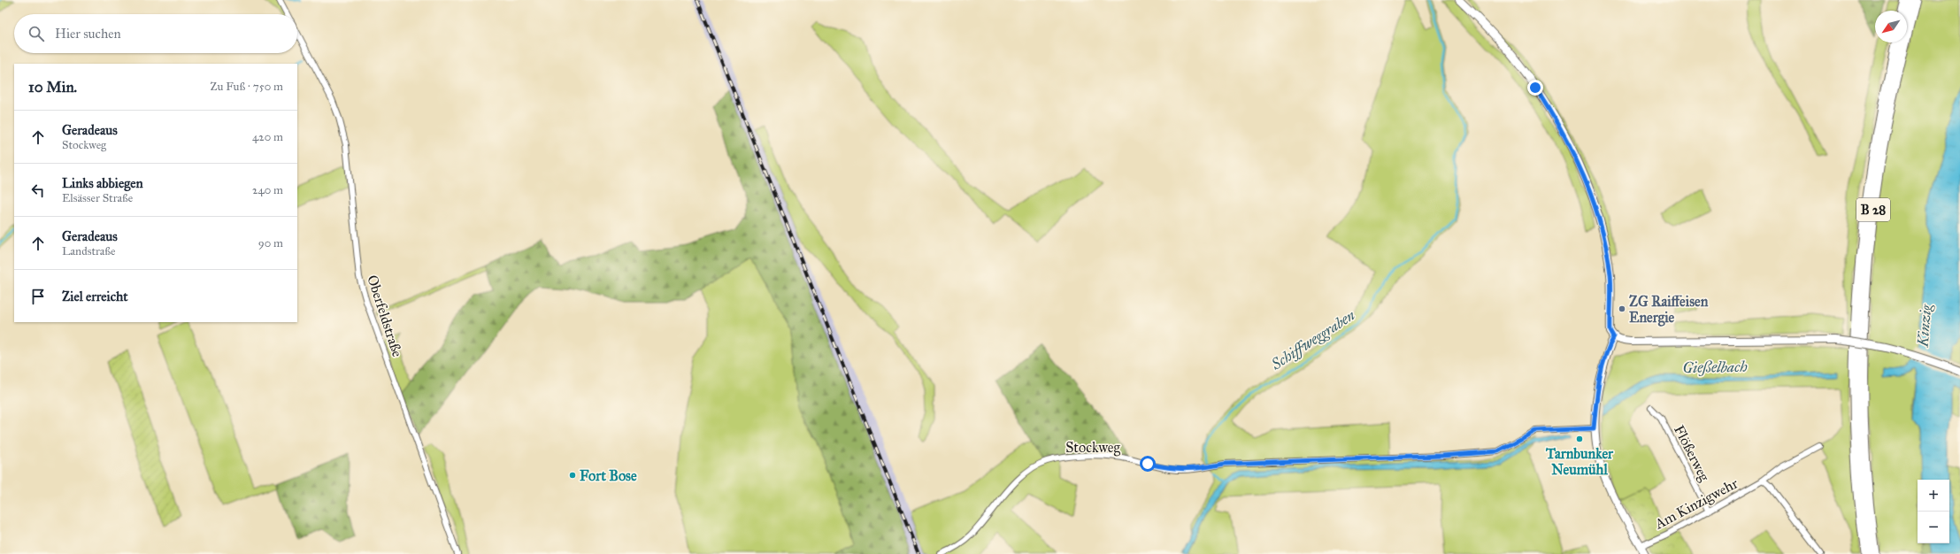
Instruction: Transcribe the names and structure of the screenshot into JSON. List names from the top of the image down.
{
  "streets": {
    "highway": ["B 28"],
    "street": [
      "Oberfeldstraße",
      "Stockweg",
      "Flößerweg",
      "Am Kinzigwehr"
    ]
  },
  "crossings": [
    ["Flößerweg", "Am Kinzigwehr"]
  ],
  "water": ["Kinzig", "Schiffweggraben", "Gießelbach"],
  "places": ["ZG Raiffeisen Energie", "Tarnbunker Neumühl", "Fort Bose"],
  "north": "bottom left",
  "page": {
    "search": "Hier suchen",
    "heading": ["10 Min.", "Zu Fuß · 750 m"],
    "list": [
      ["Geradeaus", "Stockweg", "420 m"],
      ["Links abbiegen", "Elsässer Straße", "240 m"],
      ["Geradeaus", "Landstraße", "90 m"],
      "Ziel erreicht"
    ],
    "map_buttons": ["+", "−"]
  }
}
